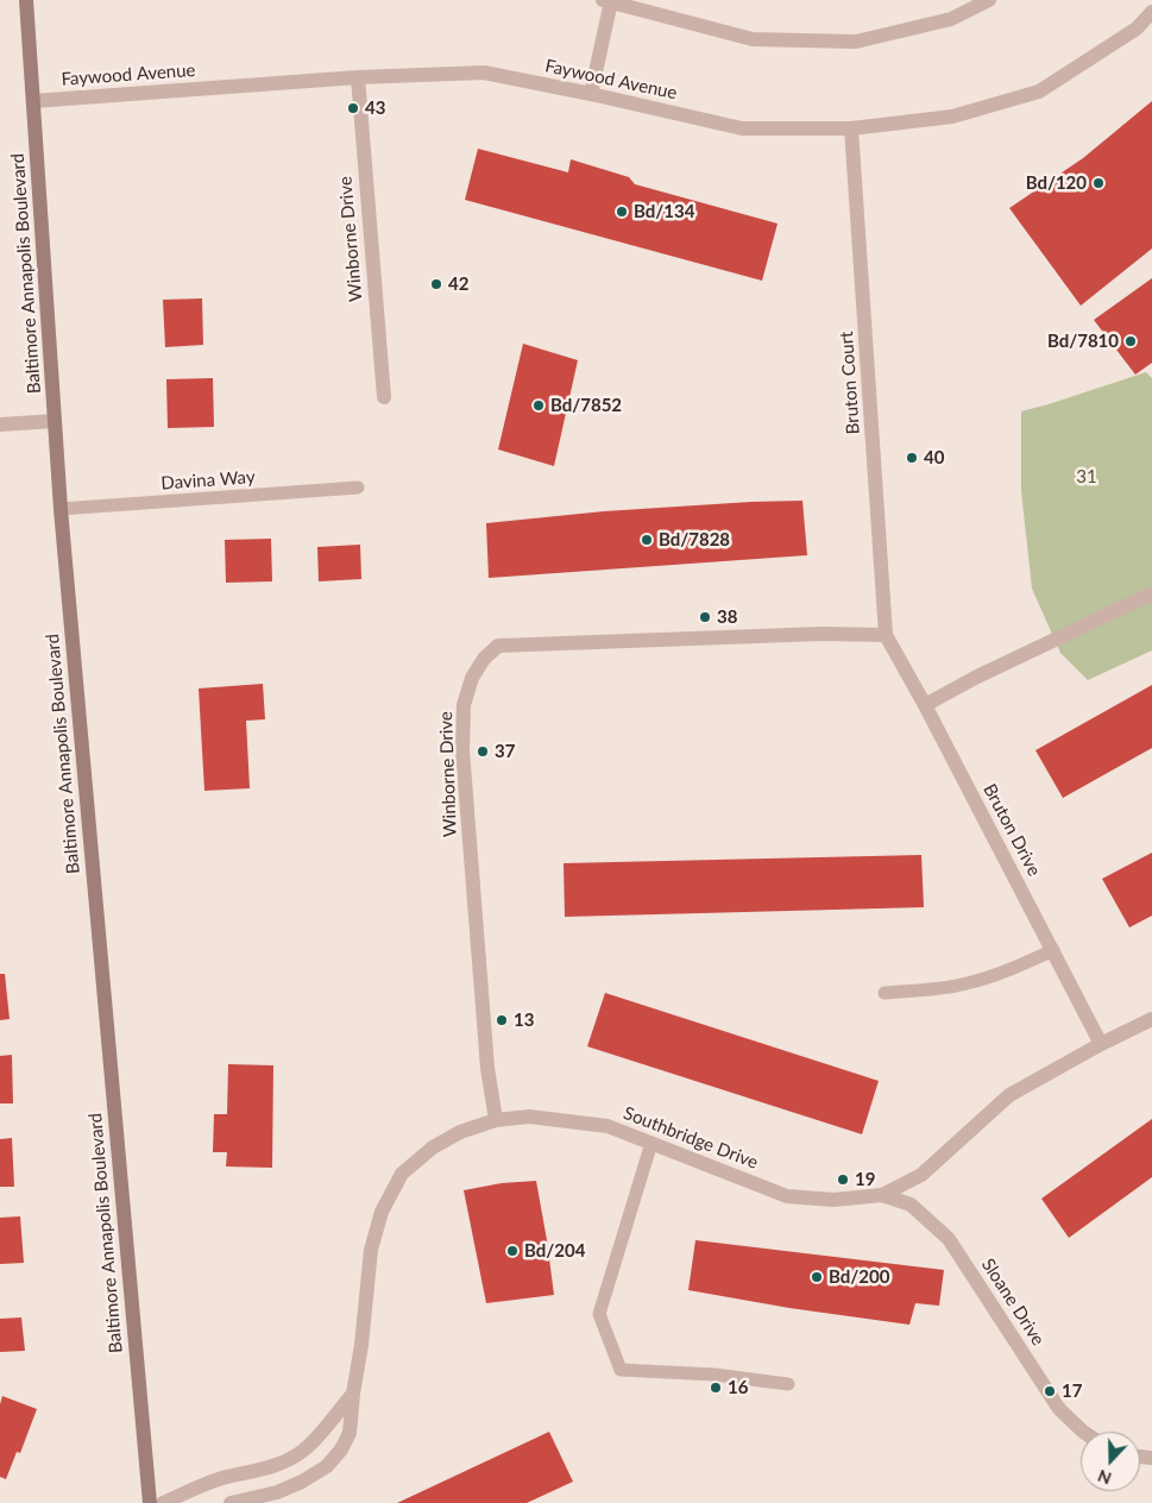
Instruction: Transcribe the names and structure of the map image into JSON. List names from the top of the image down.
{
  "streets": {
    "main road": ["Baltimore Annapolis Boulevard"],
    "street": [
      "Faywood Avenue",
      "Winborne Drive",
      "Bruton Court",
      "Bruton Drive",
      "Southbridge Drive",
      "Sloane Drive"
    ],
    "lane": ["Davina Way"]
  },
  "crossings": [
    ["Faywood Avenue", "Winborne Drive"],
    ["Faywood Avenue", "Baltimore Annapolis Boulevard"],
    ["Faywood Avenue", "Bruton Court"],
    ["Winborne Drive", "Bruton Court"],
    ["Winborne Drive", "Bruton Drive"],
    ["Winborne Drive", "Southbridge Drive"],
    ["Baltimore Annapolis Boulevard", "Davina Way"],
    ["Bruton Court", "Bruton Drive"],
    ["Bruton Drive", "Southbridge Drive"],
    ["Southbridge Drive", "Sloane Drive"]
  ],
  "parks": ["31"],
  "places": [
    "43",
    "Bd/120",
    "Bd/134",
    "42",
    "Bd/7810",
    "Bd/7852",
    "40",
    "Bd/7828",
    "38",
    "37",
    "13",
    "19",
    "Bd/204",
    "Bd/200",
    "16",
    "17"
  ],
  "north": "bottom"
}
